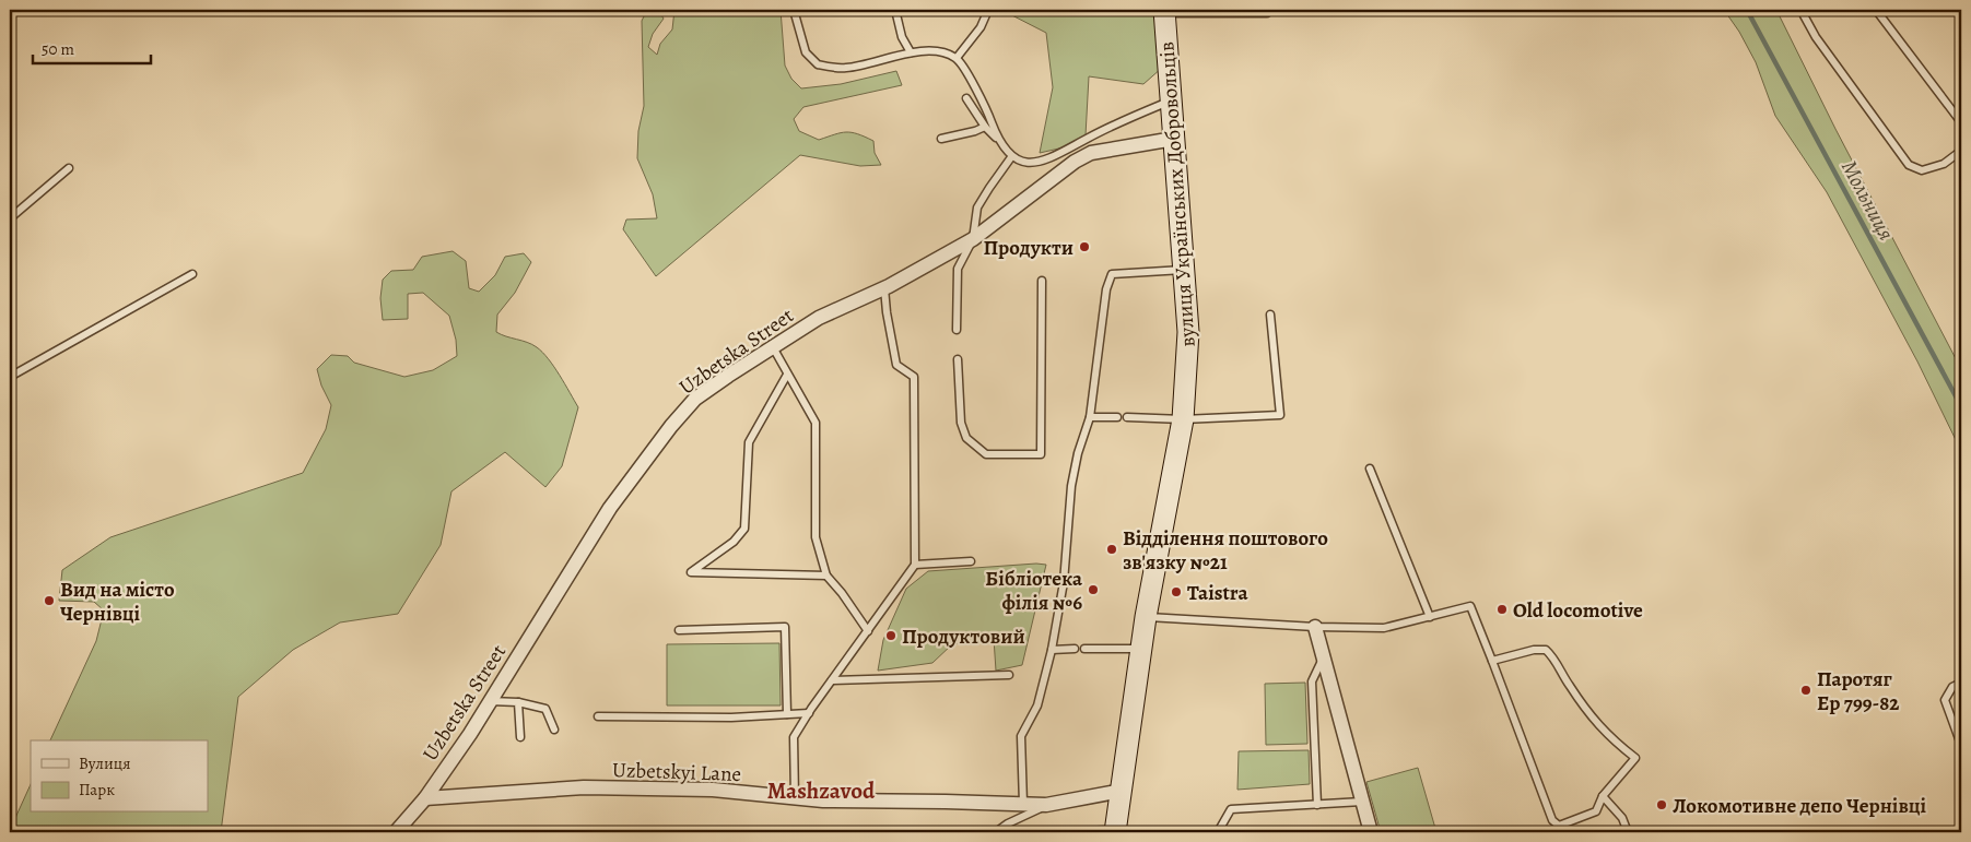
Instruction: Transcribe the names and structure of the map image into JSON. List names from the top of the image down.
{
  "streets": {
    "street": ["вулиця Українських Добровольців", "Uzbetska Street", "Uzbetskyi Lane"]
  },
  "crossings": [
    ["вулиця Українських Добровольців", "Uzbetska Street"],
    ["вулиця Українських Добровольців", "Uzbetskyi Lane"],
    ["Uzbetska Street", "Uzbetskyi Lane"]
  ],
  "districts": ["Mashzavod"],
  "water": ["Мольниця"],
  "places": [
    "Продукти",
    "Відділення поштового зв'язку №21",
    "Бібліотека філія №6",
    "Taistra",
    "Вид на місто Чернівці",
    "Old locomotive",
    "Продуктовий",
    "Паротяг Ер 799-82",
    "Локомотивне депо Чернівці"
  ],
  "legend": ["Вулиця", "Парк"],
  "scale_bar": "50 m"
}
